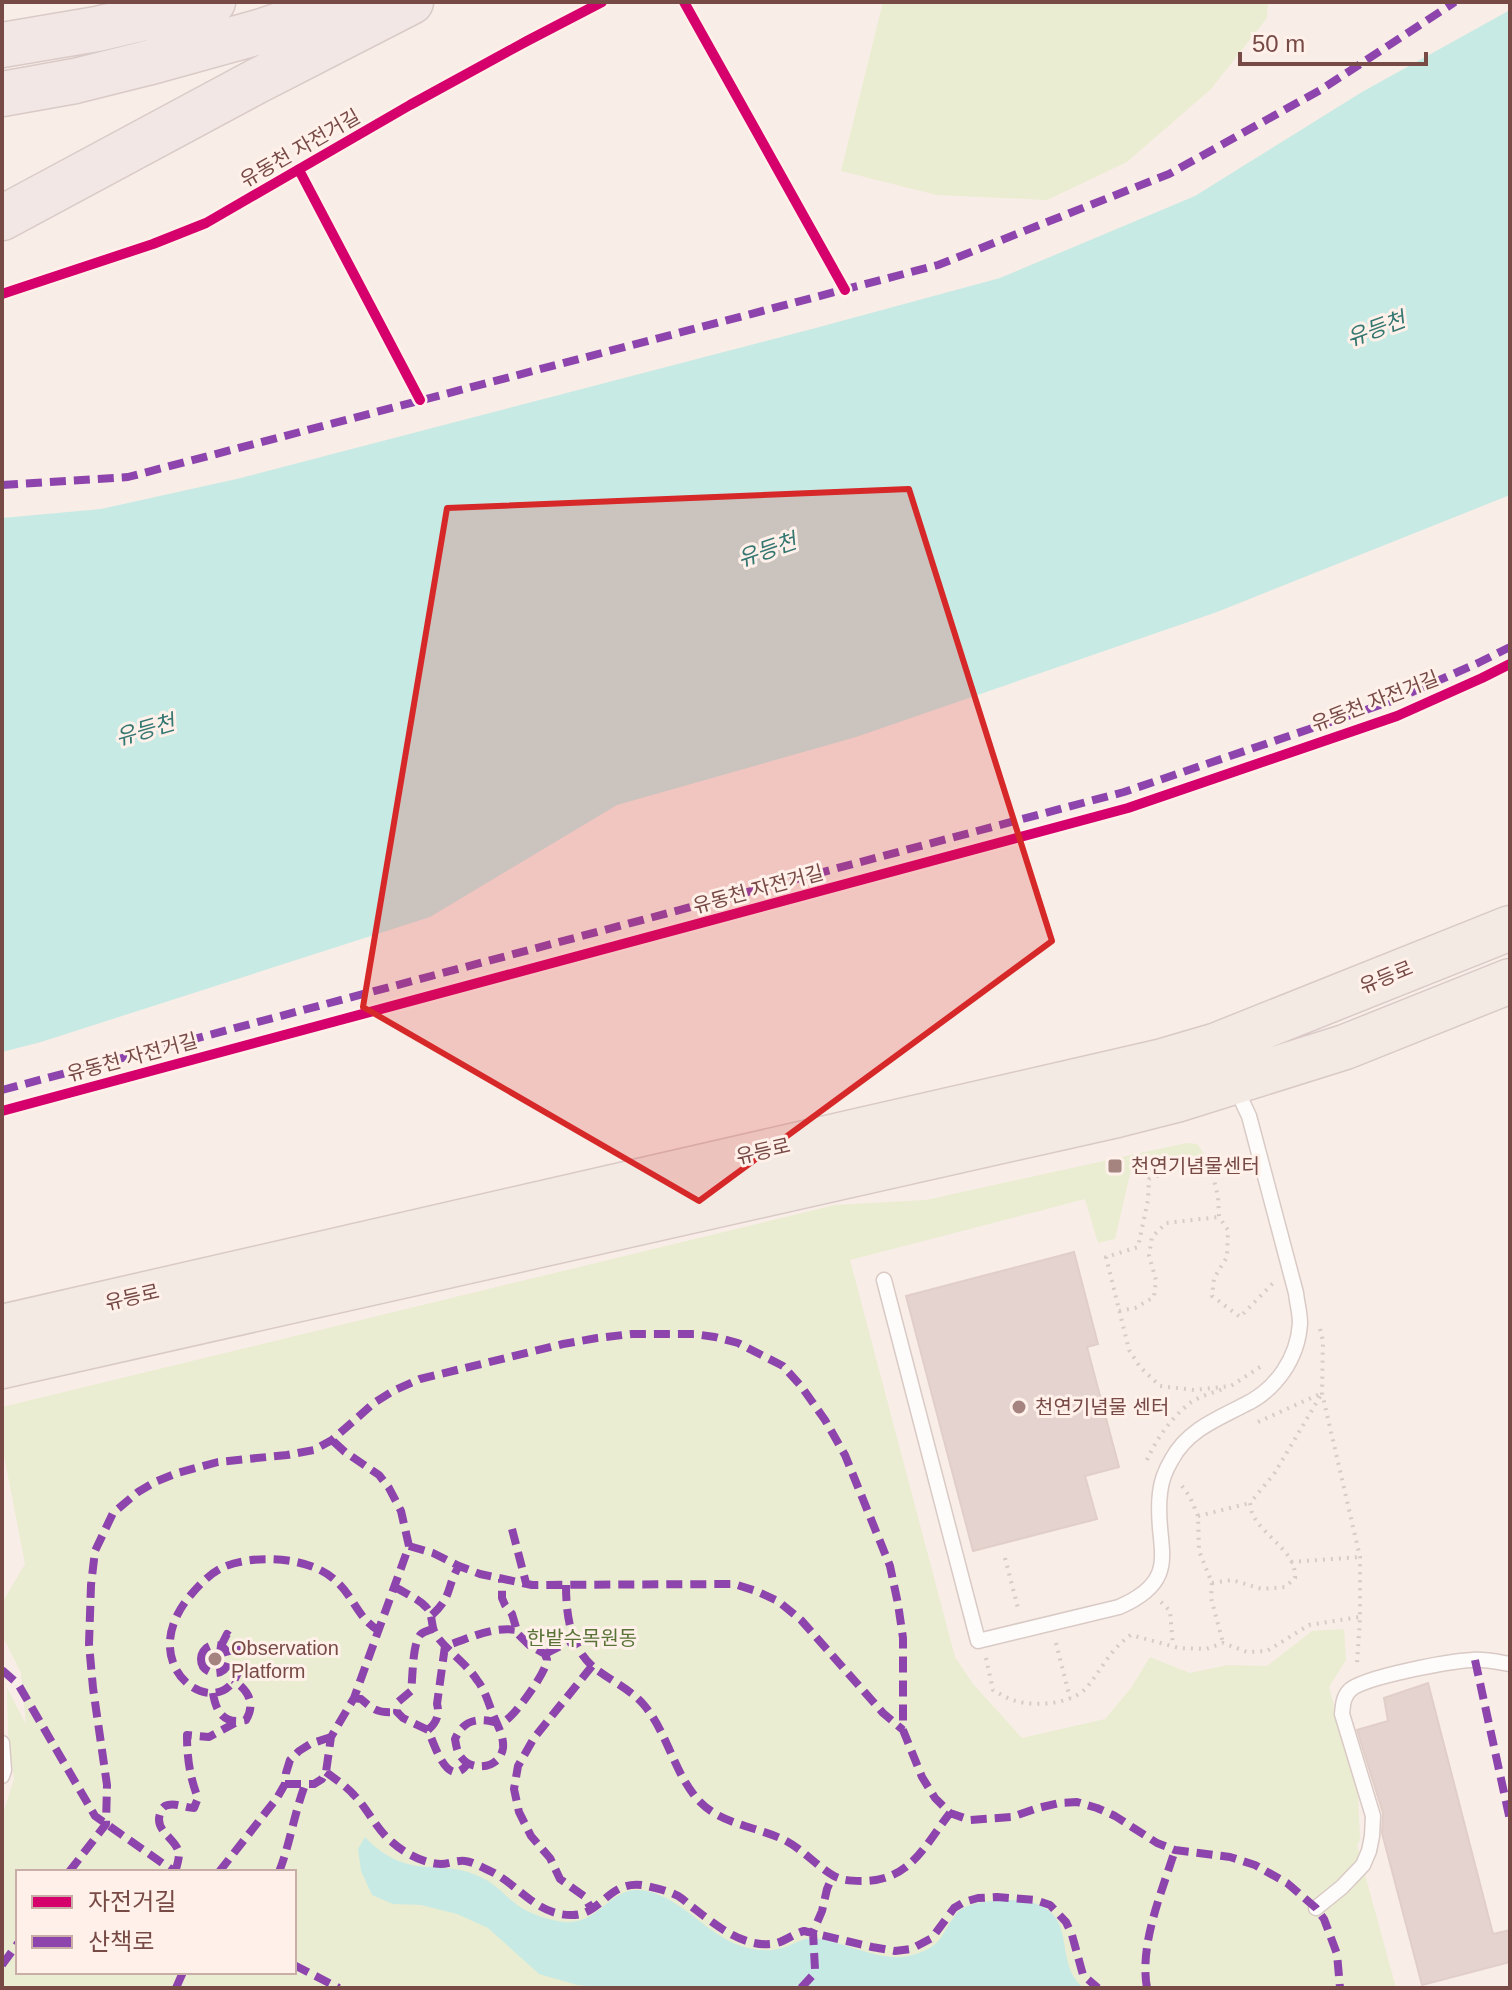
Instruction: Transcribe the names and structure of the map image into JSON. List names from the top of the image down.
{
  "streets": {
    "main road": ["유등로"],
    "cycle path": ["유동천 자전거길"]
  },
  "water": ["유등천"],
  "parks": ["한밭수목원동"],
  "places": {
    "transit": ["천연기념물센터"],
    "other": ["천연기념물 센터", "Observation Platform"]
  },
  "legend": ["자전거길", "산책로"],
  "scale_bar": "50 m"
}
